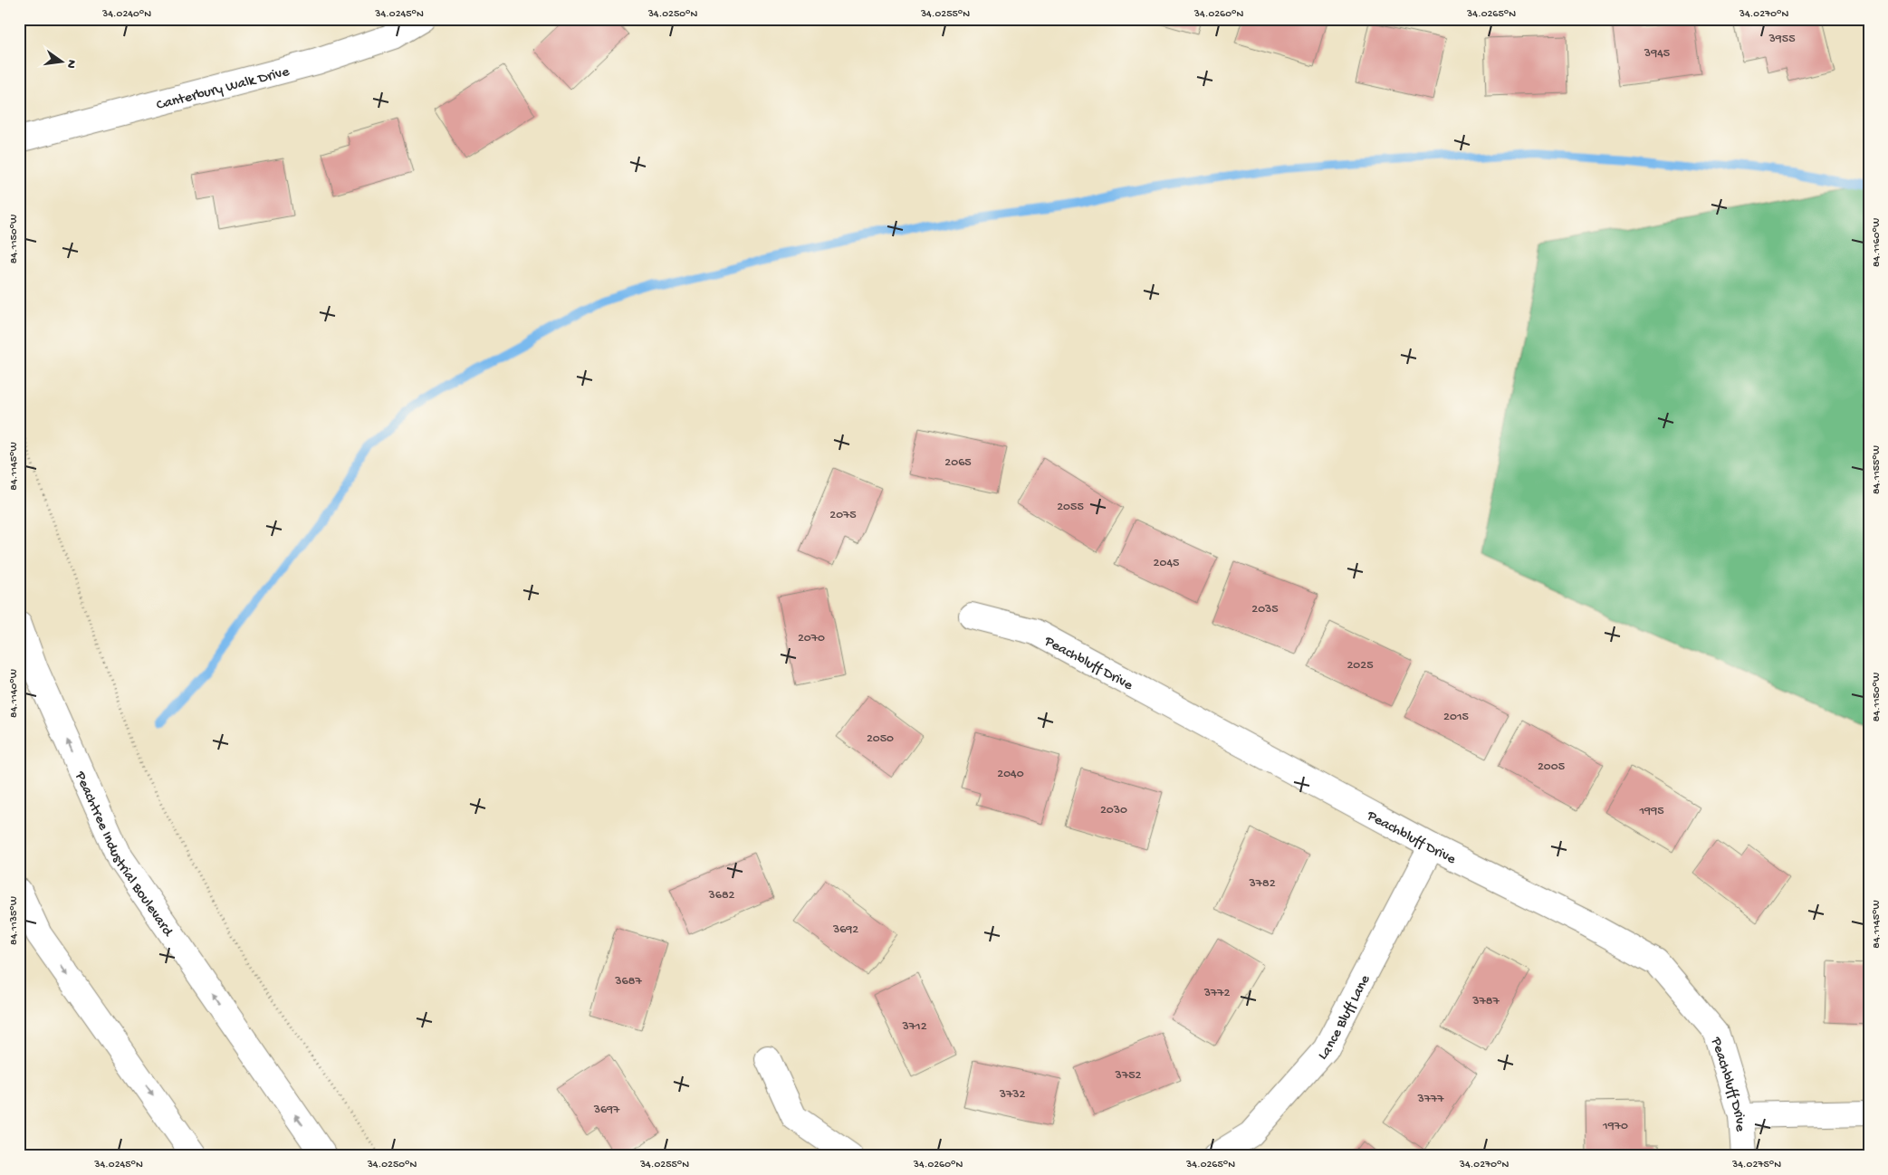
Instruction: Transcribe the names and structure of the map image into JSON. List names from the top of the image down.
{
  "streets": {
    "main road": [
      "Canterbury Walk Drive",
      "Peachbluff Drive",
      "Peachtree Industrial Boulevard",
      "Lance Bluff Lane"
    ]
  },
  "crossings": [
    ["Peachbluff Drive", "Lance Bluff Lane"]
  ],
  "house_numbers": [
    "3955",
    "3945",
    "2065",
    "2055",
    "2075",
    "2045",
    "2035",
    "2070",
    "2025",
    "2015",
    "2050",
    "2005",
    "2040",
    "2030",
    "1995",
    "3782",
    "3682",
    "3692",
    "3687",
    "3772",
    "3787",
    "3712",
    "3752",
    "3732",
    "3777",
    "3697",
    "1970"
  ],
  "north": "right",
  "coordinates": [
    "34.0240°N",
    "34.0245°N",
    "34.0250°N",
    "34.0255°N",
    "34.0260°N",
    "34.0265°N",
    "34.0270°N",
    "84.1150°W",
    "84.1160°W",
    "84.1145°W",
    "84.1155°W",
    "84.1140°W",
    "84.1135°W",
    "34.0275°N"
  ]
}
